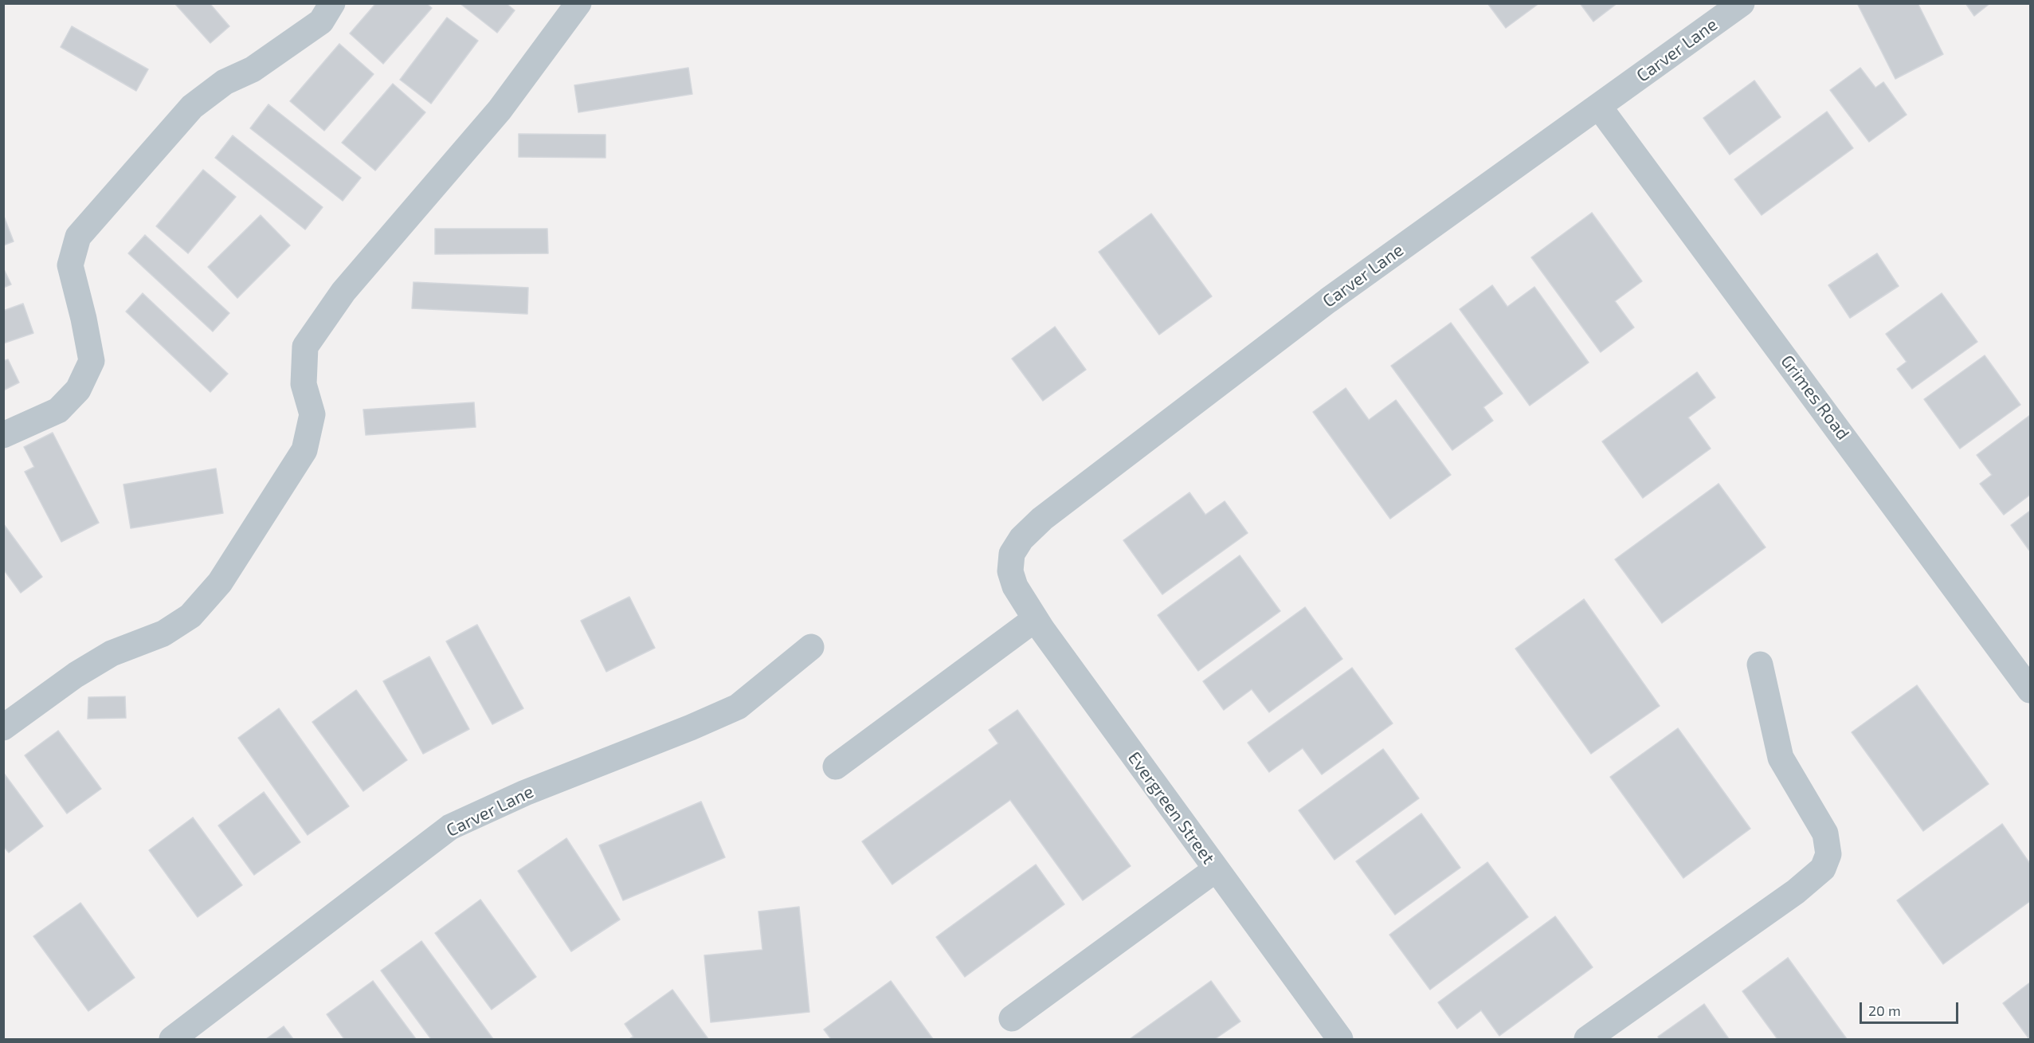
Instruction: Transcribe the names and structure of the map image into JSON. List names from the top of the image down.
{
  "streets": {
    "street": ["Carver Lane", "Grimes Road", "Evergreen Street"]
  },
  "crossings": [
    ["Carver Lane", "Grimes Road"],
    ["Carver Lane", "Evergreen Street"]
  ],
  "scale_bar": "20 m"
}
